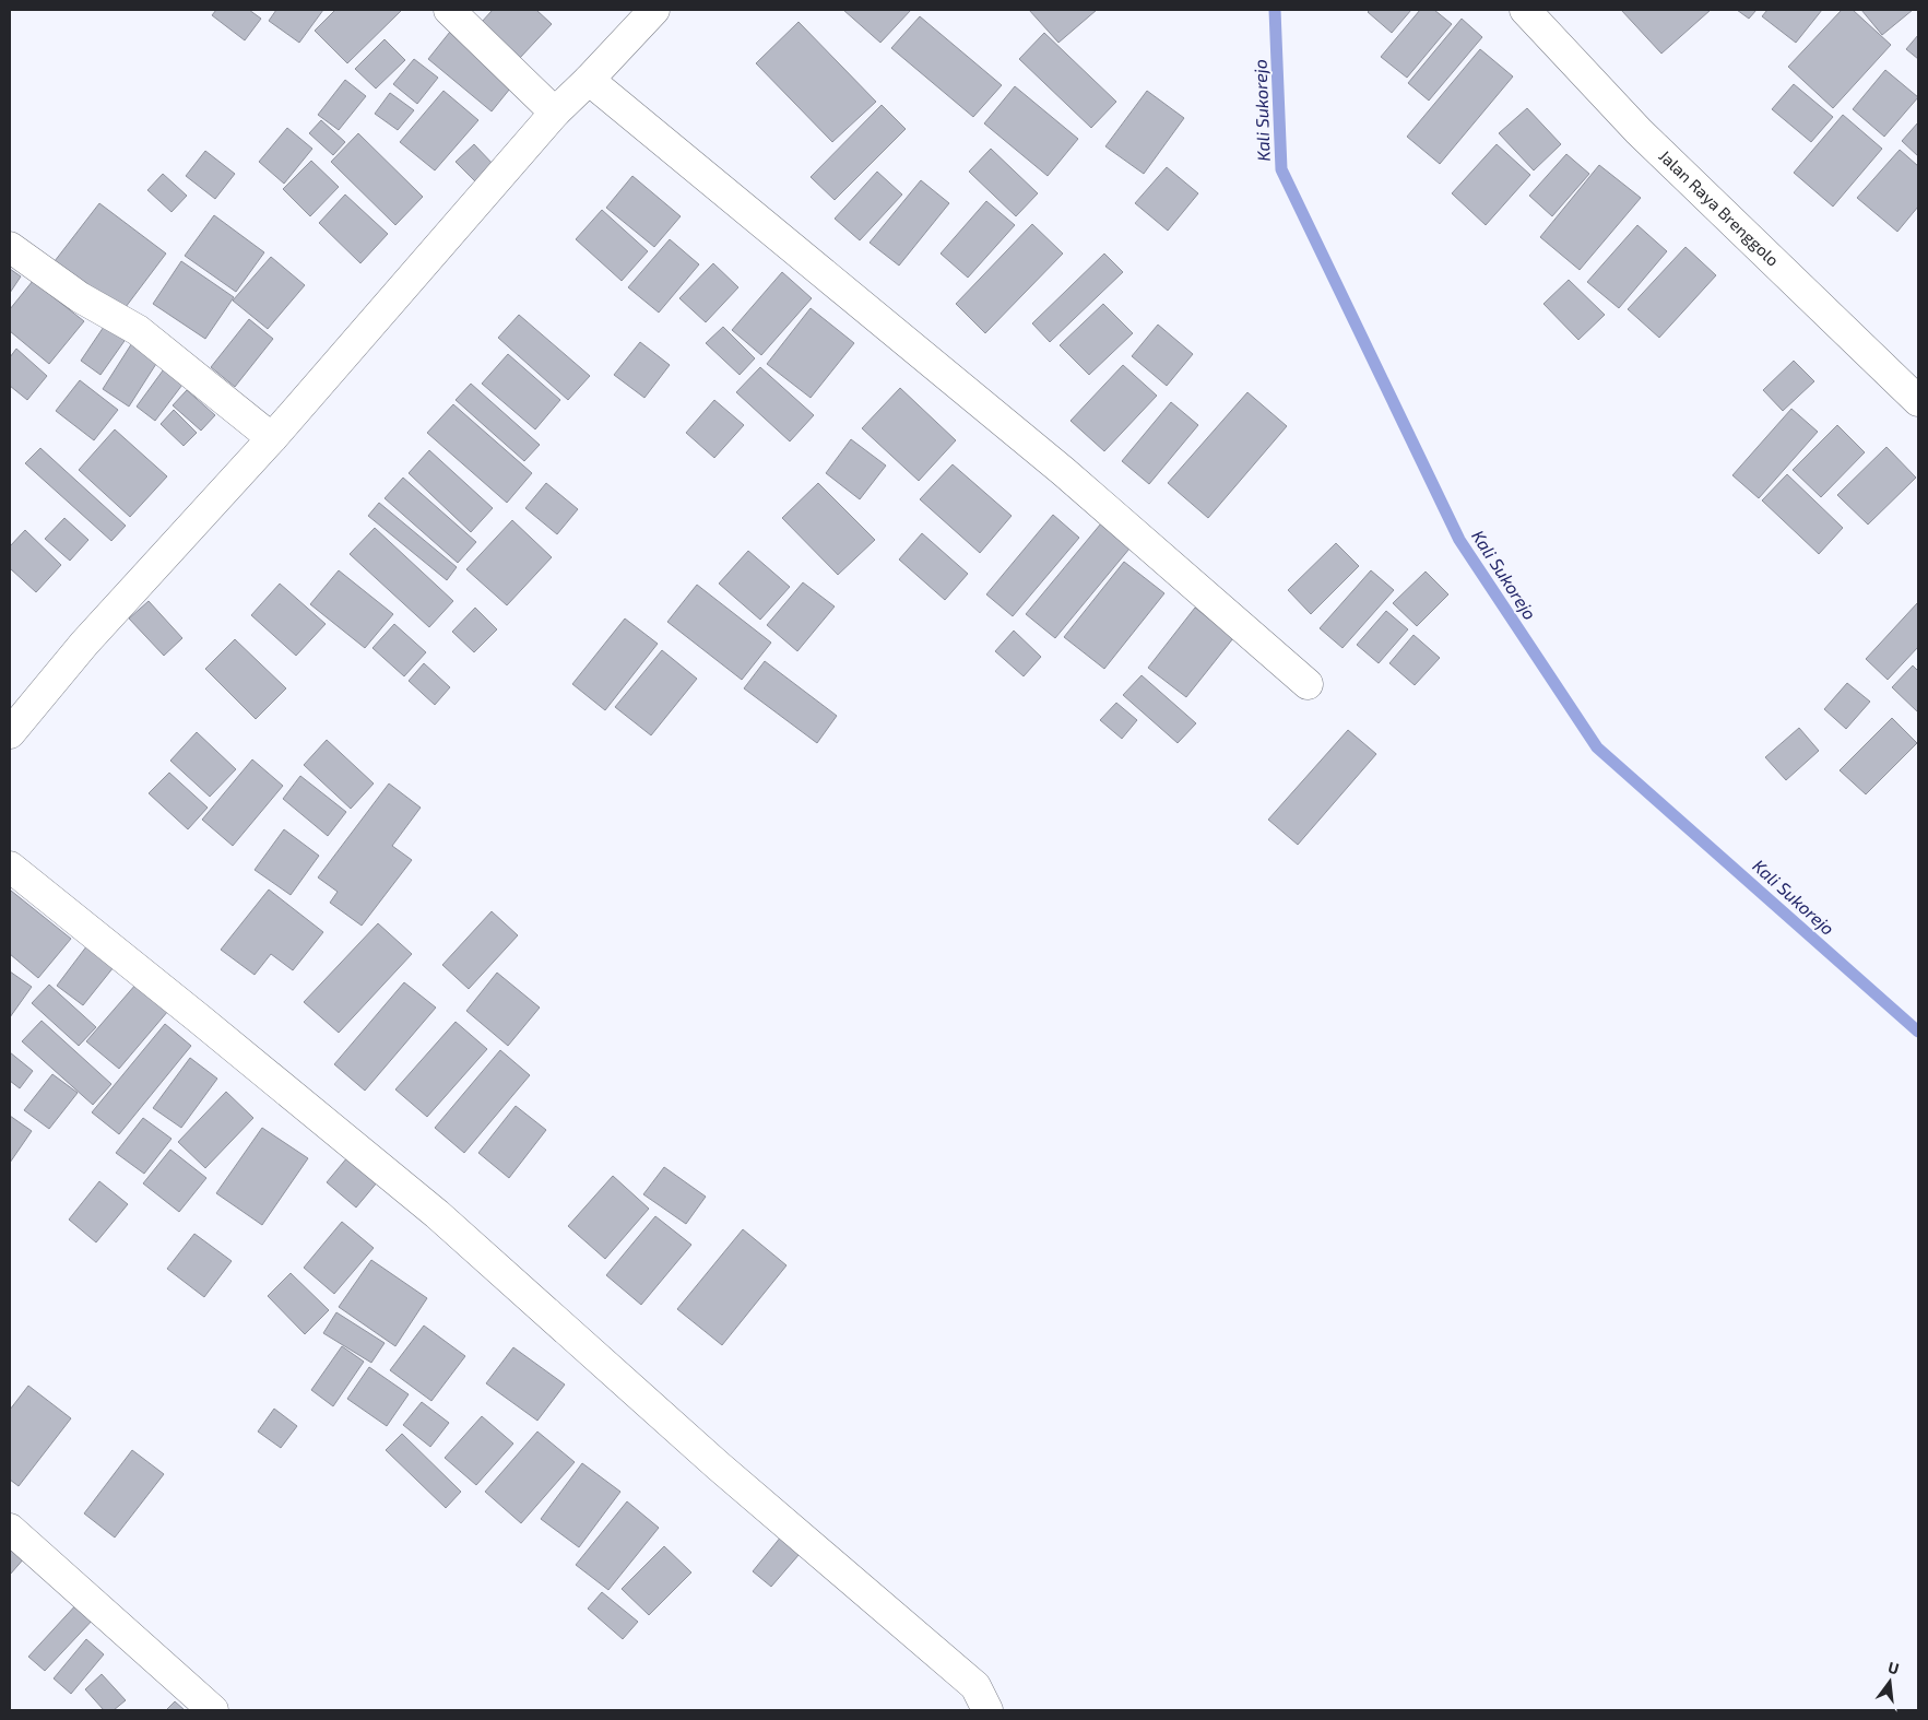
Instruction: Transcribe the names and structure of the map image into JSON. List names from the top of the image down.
{
  "streets": {
    "street": ["Jalan Raya Brenggolo"]
  },
  "water": ["Kali Sukorejo"],
  "north": "top"
}
